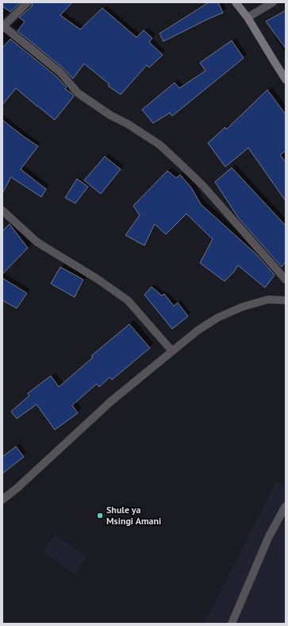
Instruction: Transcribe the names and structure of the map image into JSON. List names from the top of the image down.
{
  "places": ["Shule ya Msingi Amani"]
}
